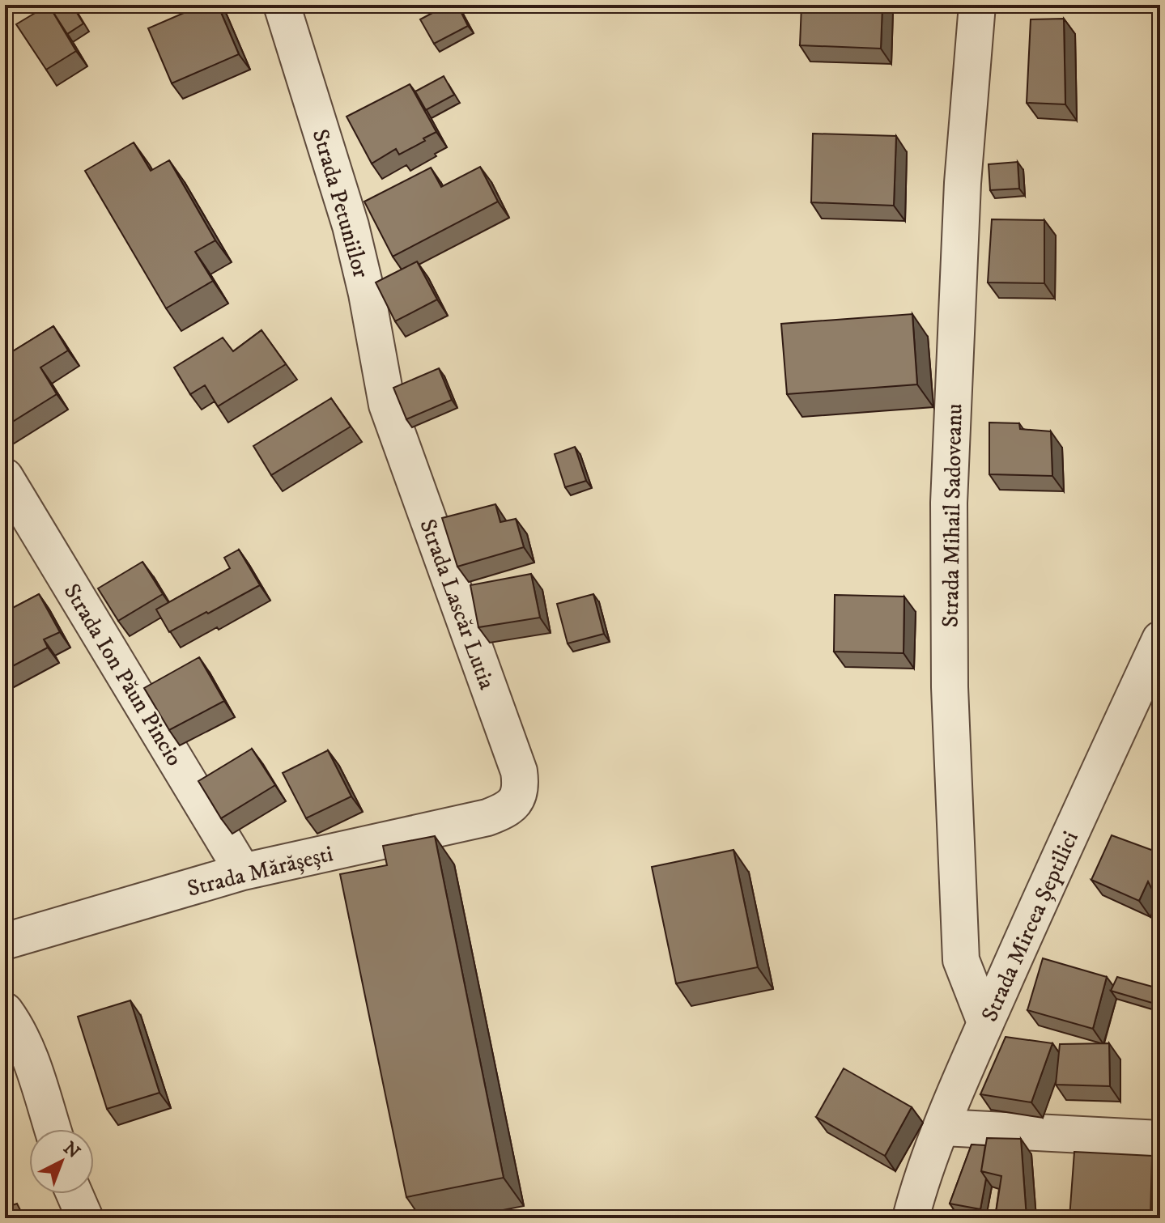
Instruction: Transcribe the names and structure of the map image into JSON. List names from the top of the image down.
{
  "streets": {
    "street": [
      "Strada Petuniilor",
      "Strada Mihail Sadoveanu",
      "Strada Lascăr Lutia",
      "Strada Ion Păun Pincio",
      "Strada Mărășești",
      "Strada Mircea Șeptilici"
    ]
  },
  "crossings": [
    ["Strada Petuniilor", "Strada Lascăr Lutia"],
    ["Strada Mihail Sadoveanu", "Strada Mircea Șeptilici"],
    ["Strada Lascăr Lutia", "Strada Mărășești"],
    ["Strada Ion Păun Pincio", "Strada Mărășești"]
  ],
  "north": "top right"
}
